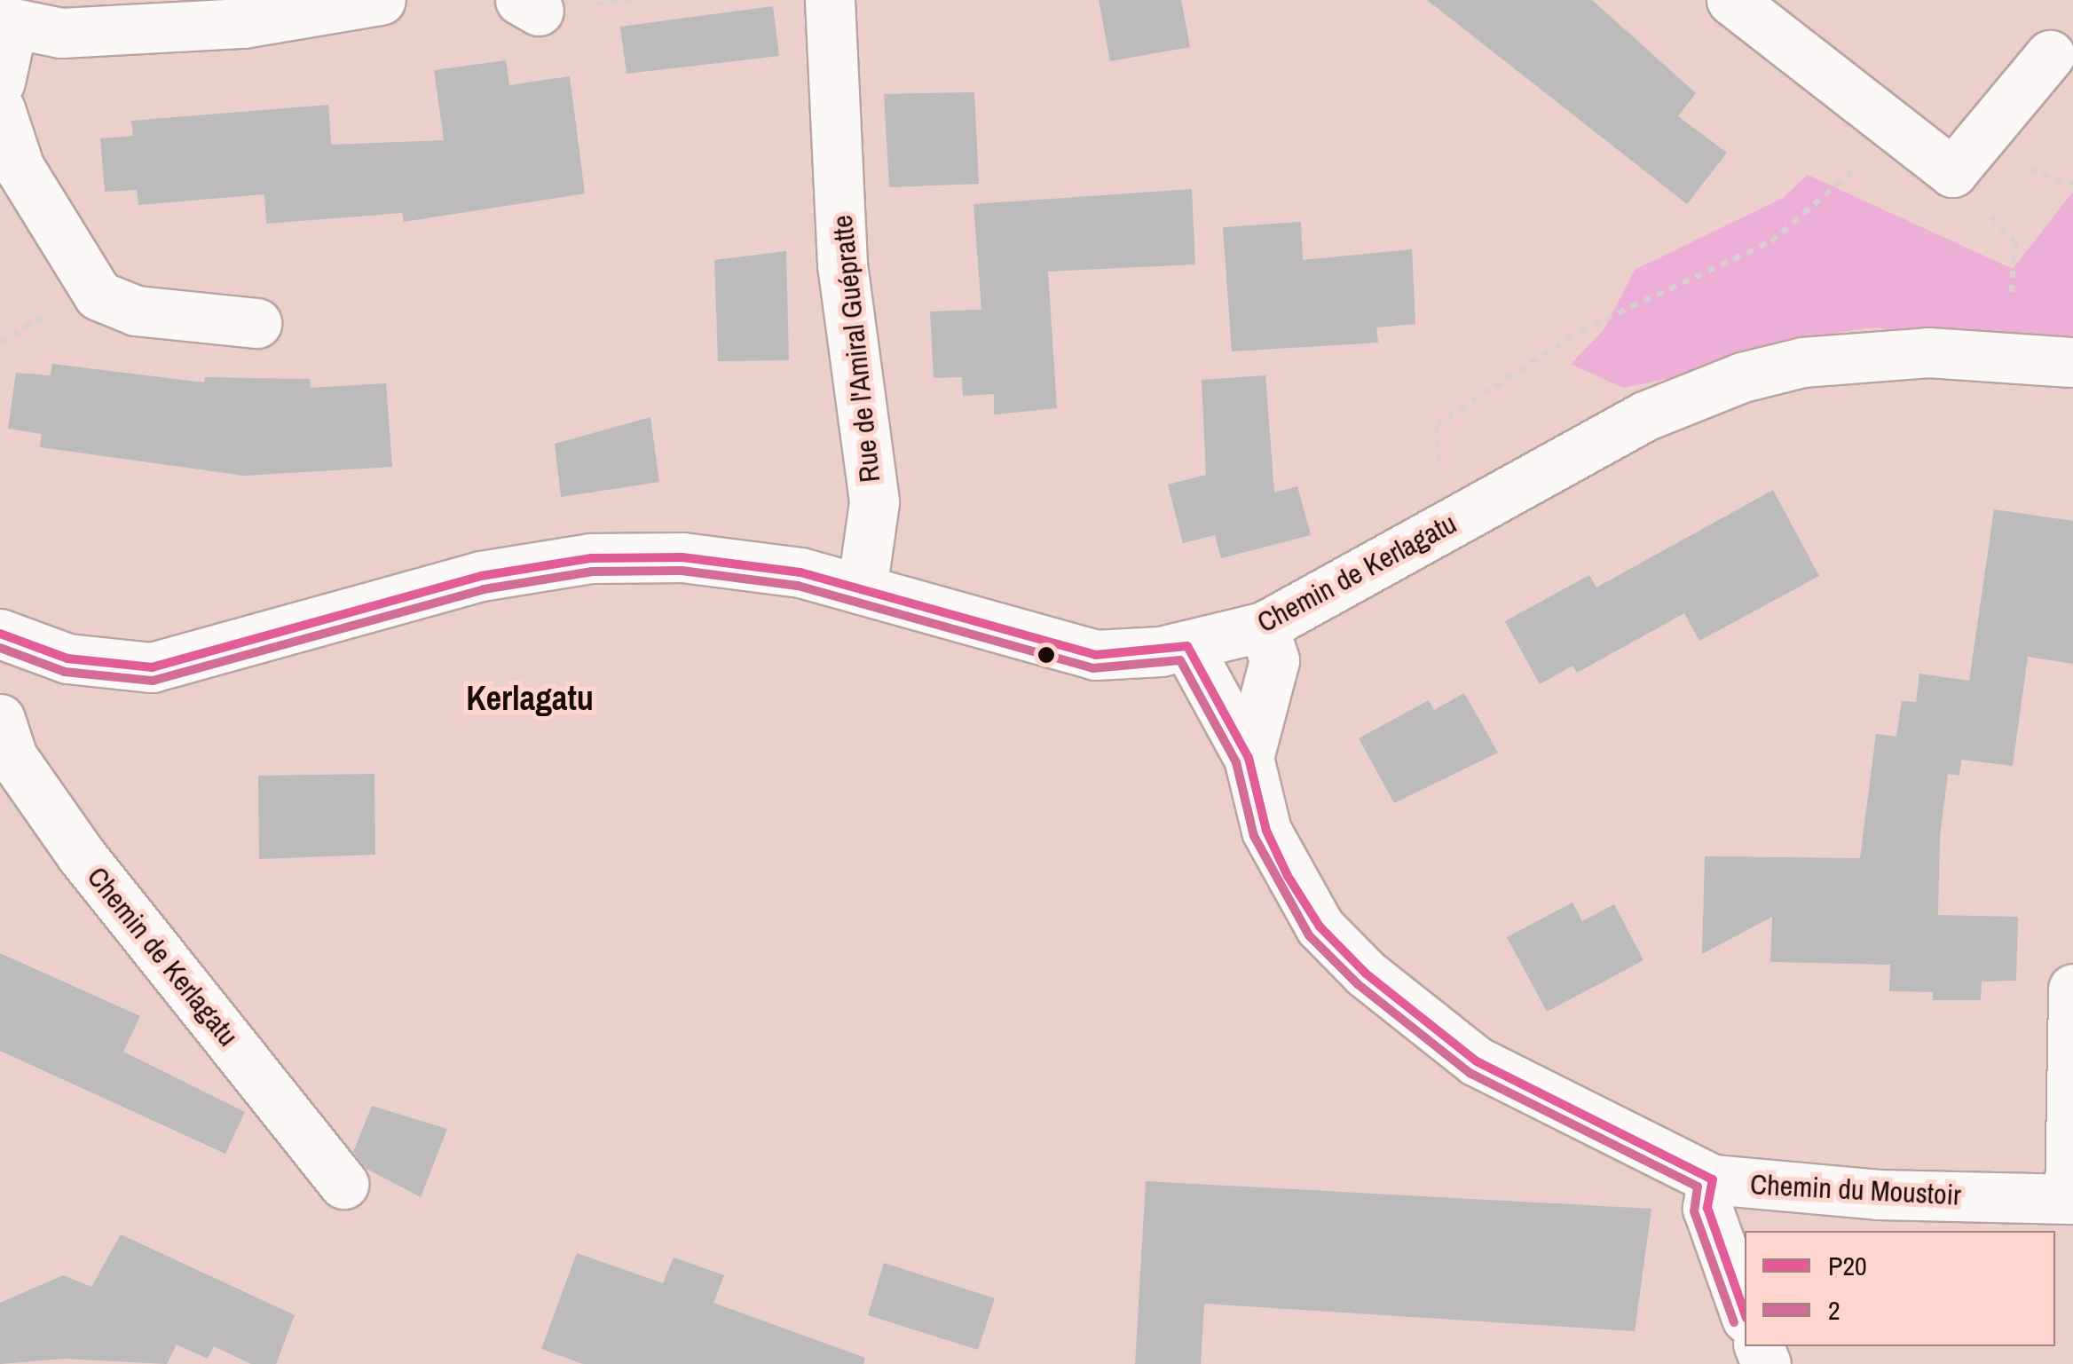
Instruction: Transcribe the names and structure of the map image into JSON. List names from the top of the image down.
{
  "streets": {
    "street": ["Rue de l'Amiral Guépratte", "Chemin de Kerlagatu", "Chemin du Moustoir"]
  },
  "crossings": [
    ["Rue de l'Amiral Guépratte", "Chemin de Kerlagatu"],
    ["Chemin de Kerlagatu", "Chemin du Moustoir"]
  ],
  "districts": ["Kerlagatu"],
  "lines": ["transit line P20", "transit line 2"],
  "legend": ["P20", "2"]
}
